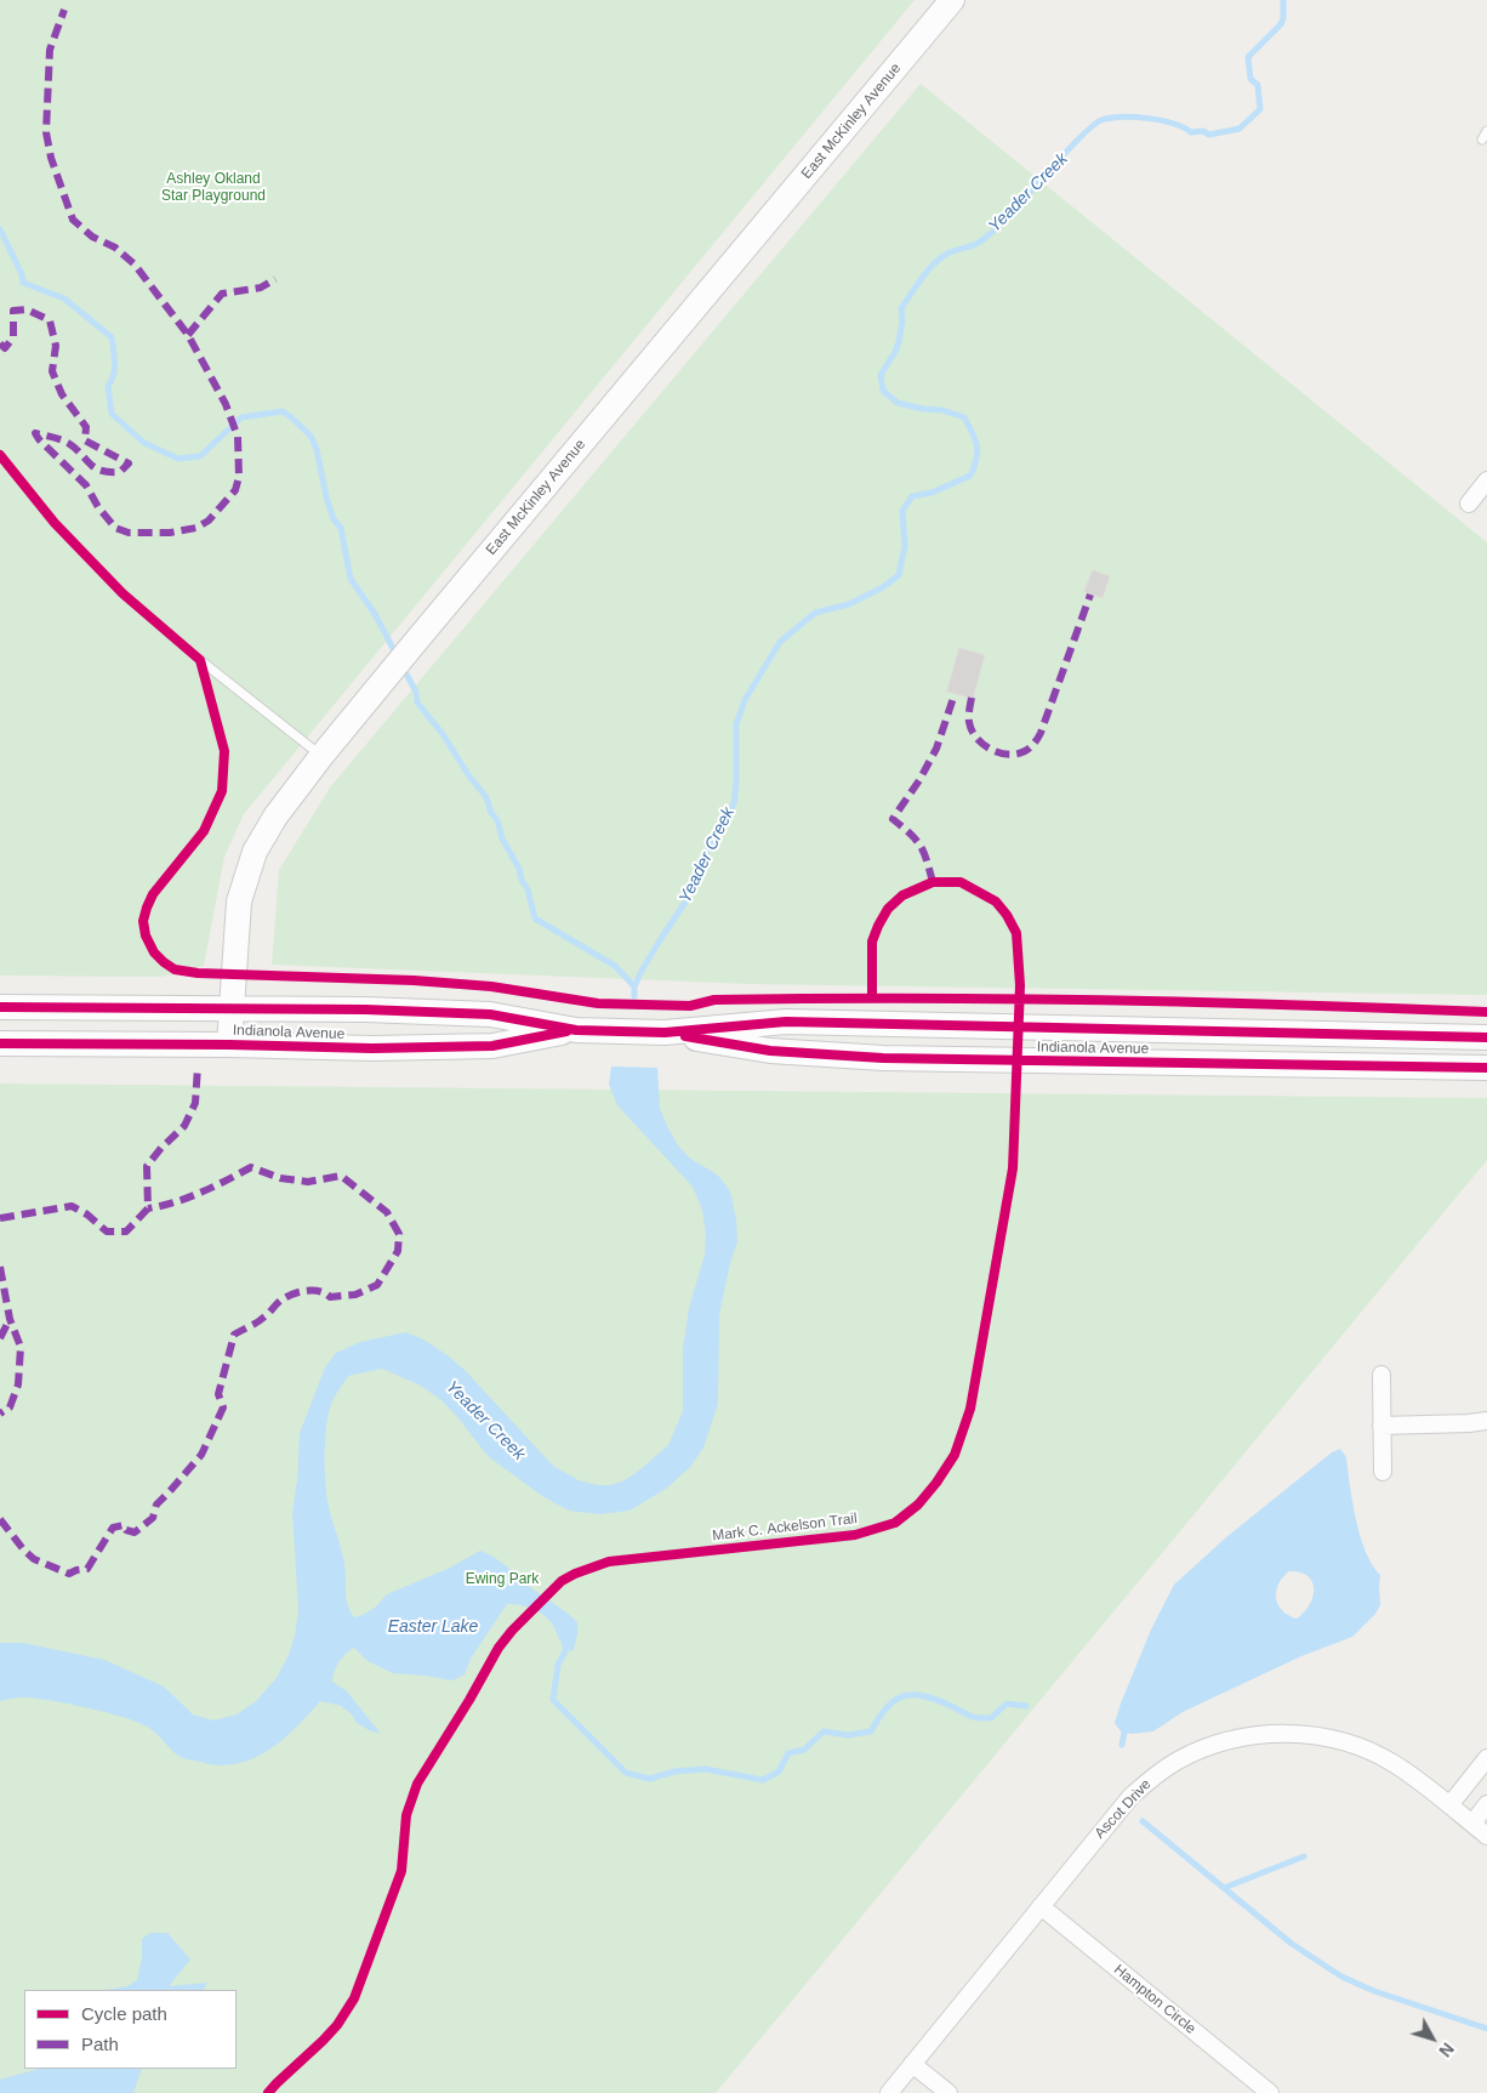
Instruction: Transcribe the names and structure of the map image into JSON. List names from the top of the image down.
{
  "streets": {
    "main road": ["East McKinley Avenue", "Indianola Avenue"],
    "street": ["Ascot Drive", "Hampton Circle"],
    "cycle path": ["Mark C. Ackelson Trail"]
  },
  "crossings": [
    ["East McKinley Avenue", "Indianola Avenue"],
    ["Ascot Drive", "Hampton Circle"]
  ],
  "water": ["Yeader Creek", "Easter Lake"],
  "parks": ["Ashley Okland Star Playground", "Ewing Park"],
  "legend": ["Cycle path", "Path"],
  "north": "bottom right"
}
